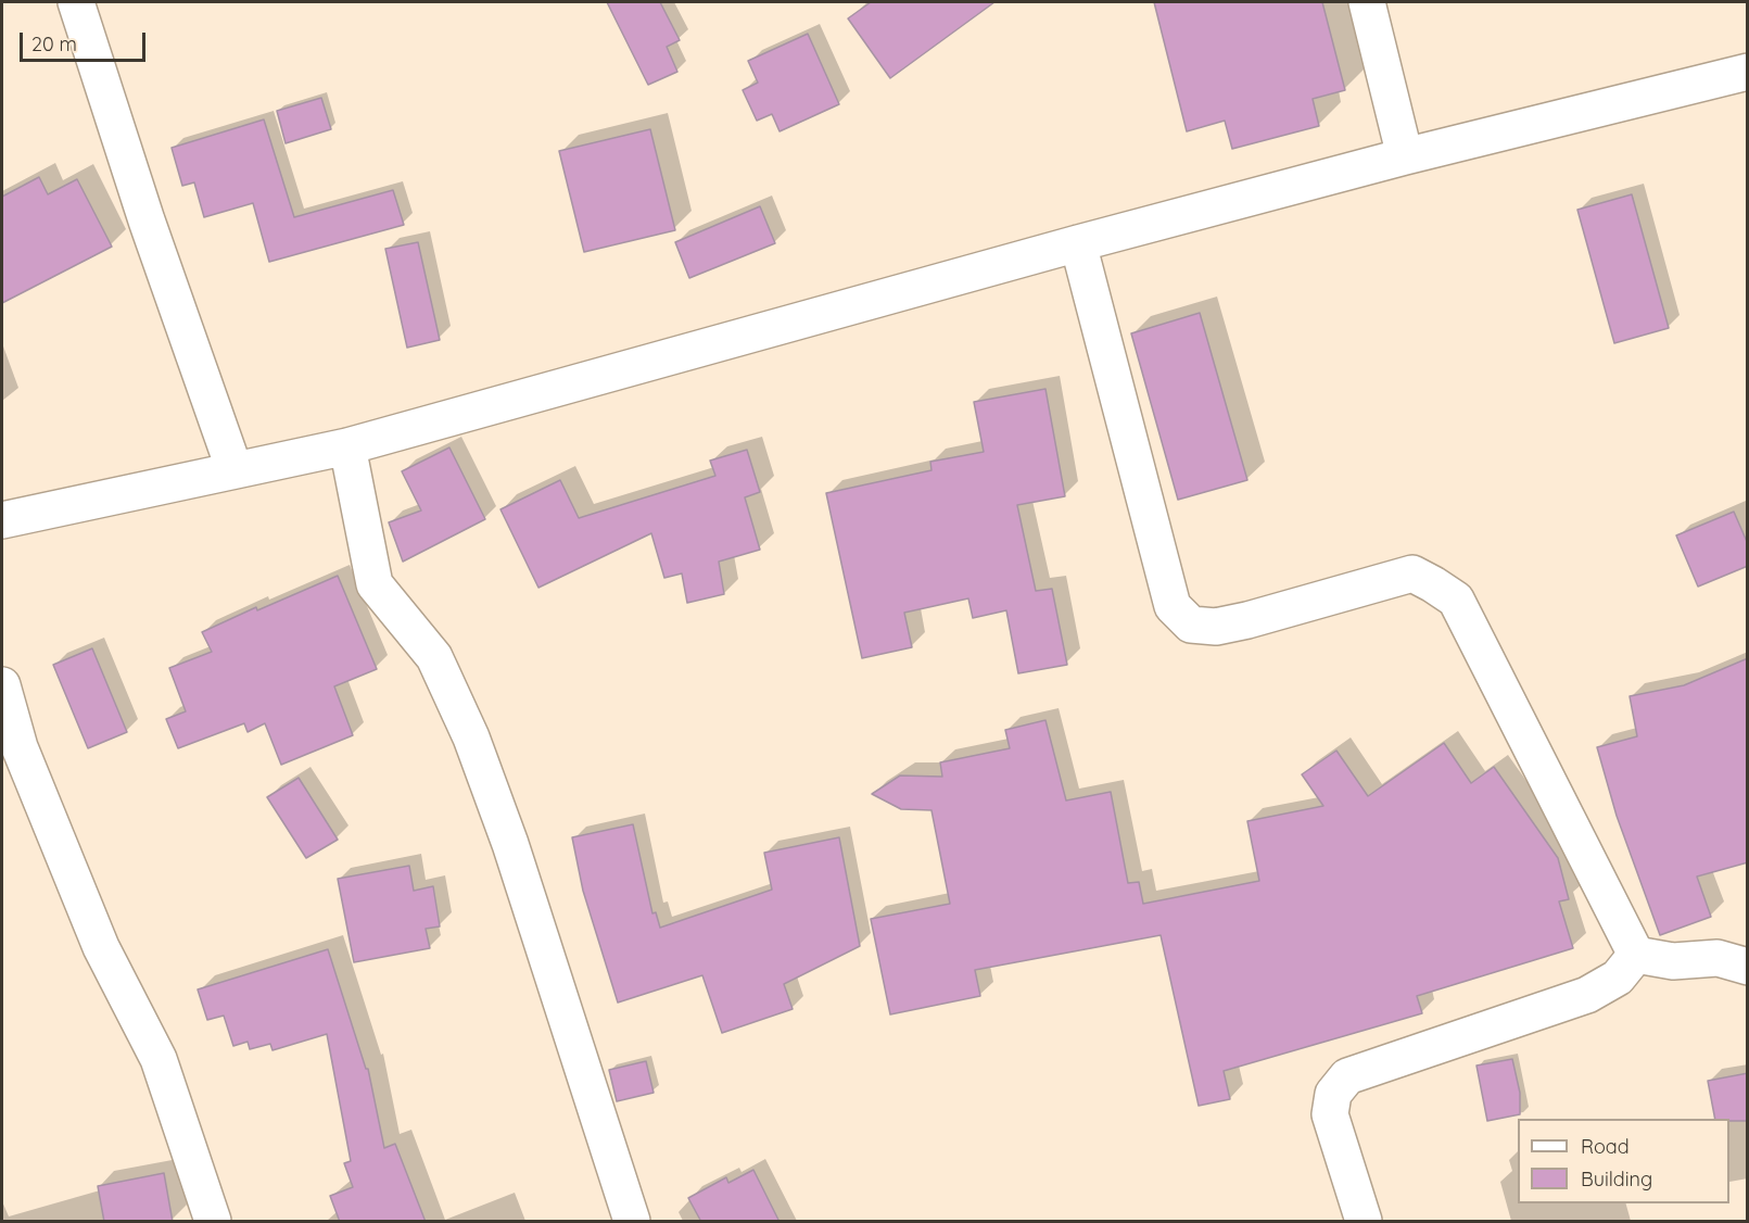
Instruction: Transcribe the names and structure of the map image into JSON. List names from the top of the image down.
{
  "legend": ["Road", "Building"],
  "scale_bar": "20 m"
}
